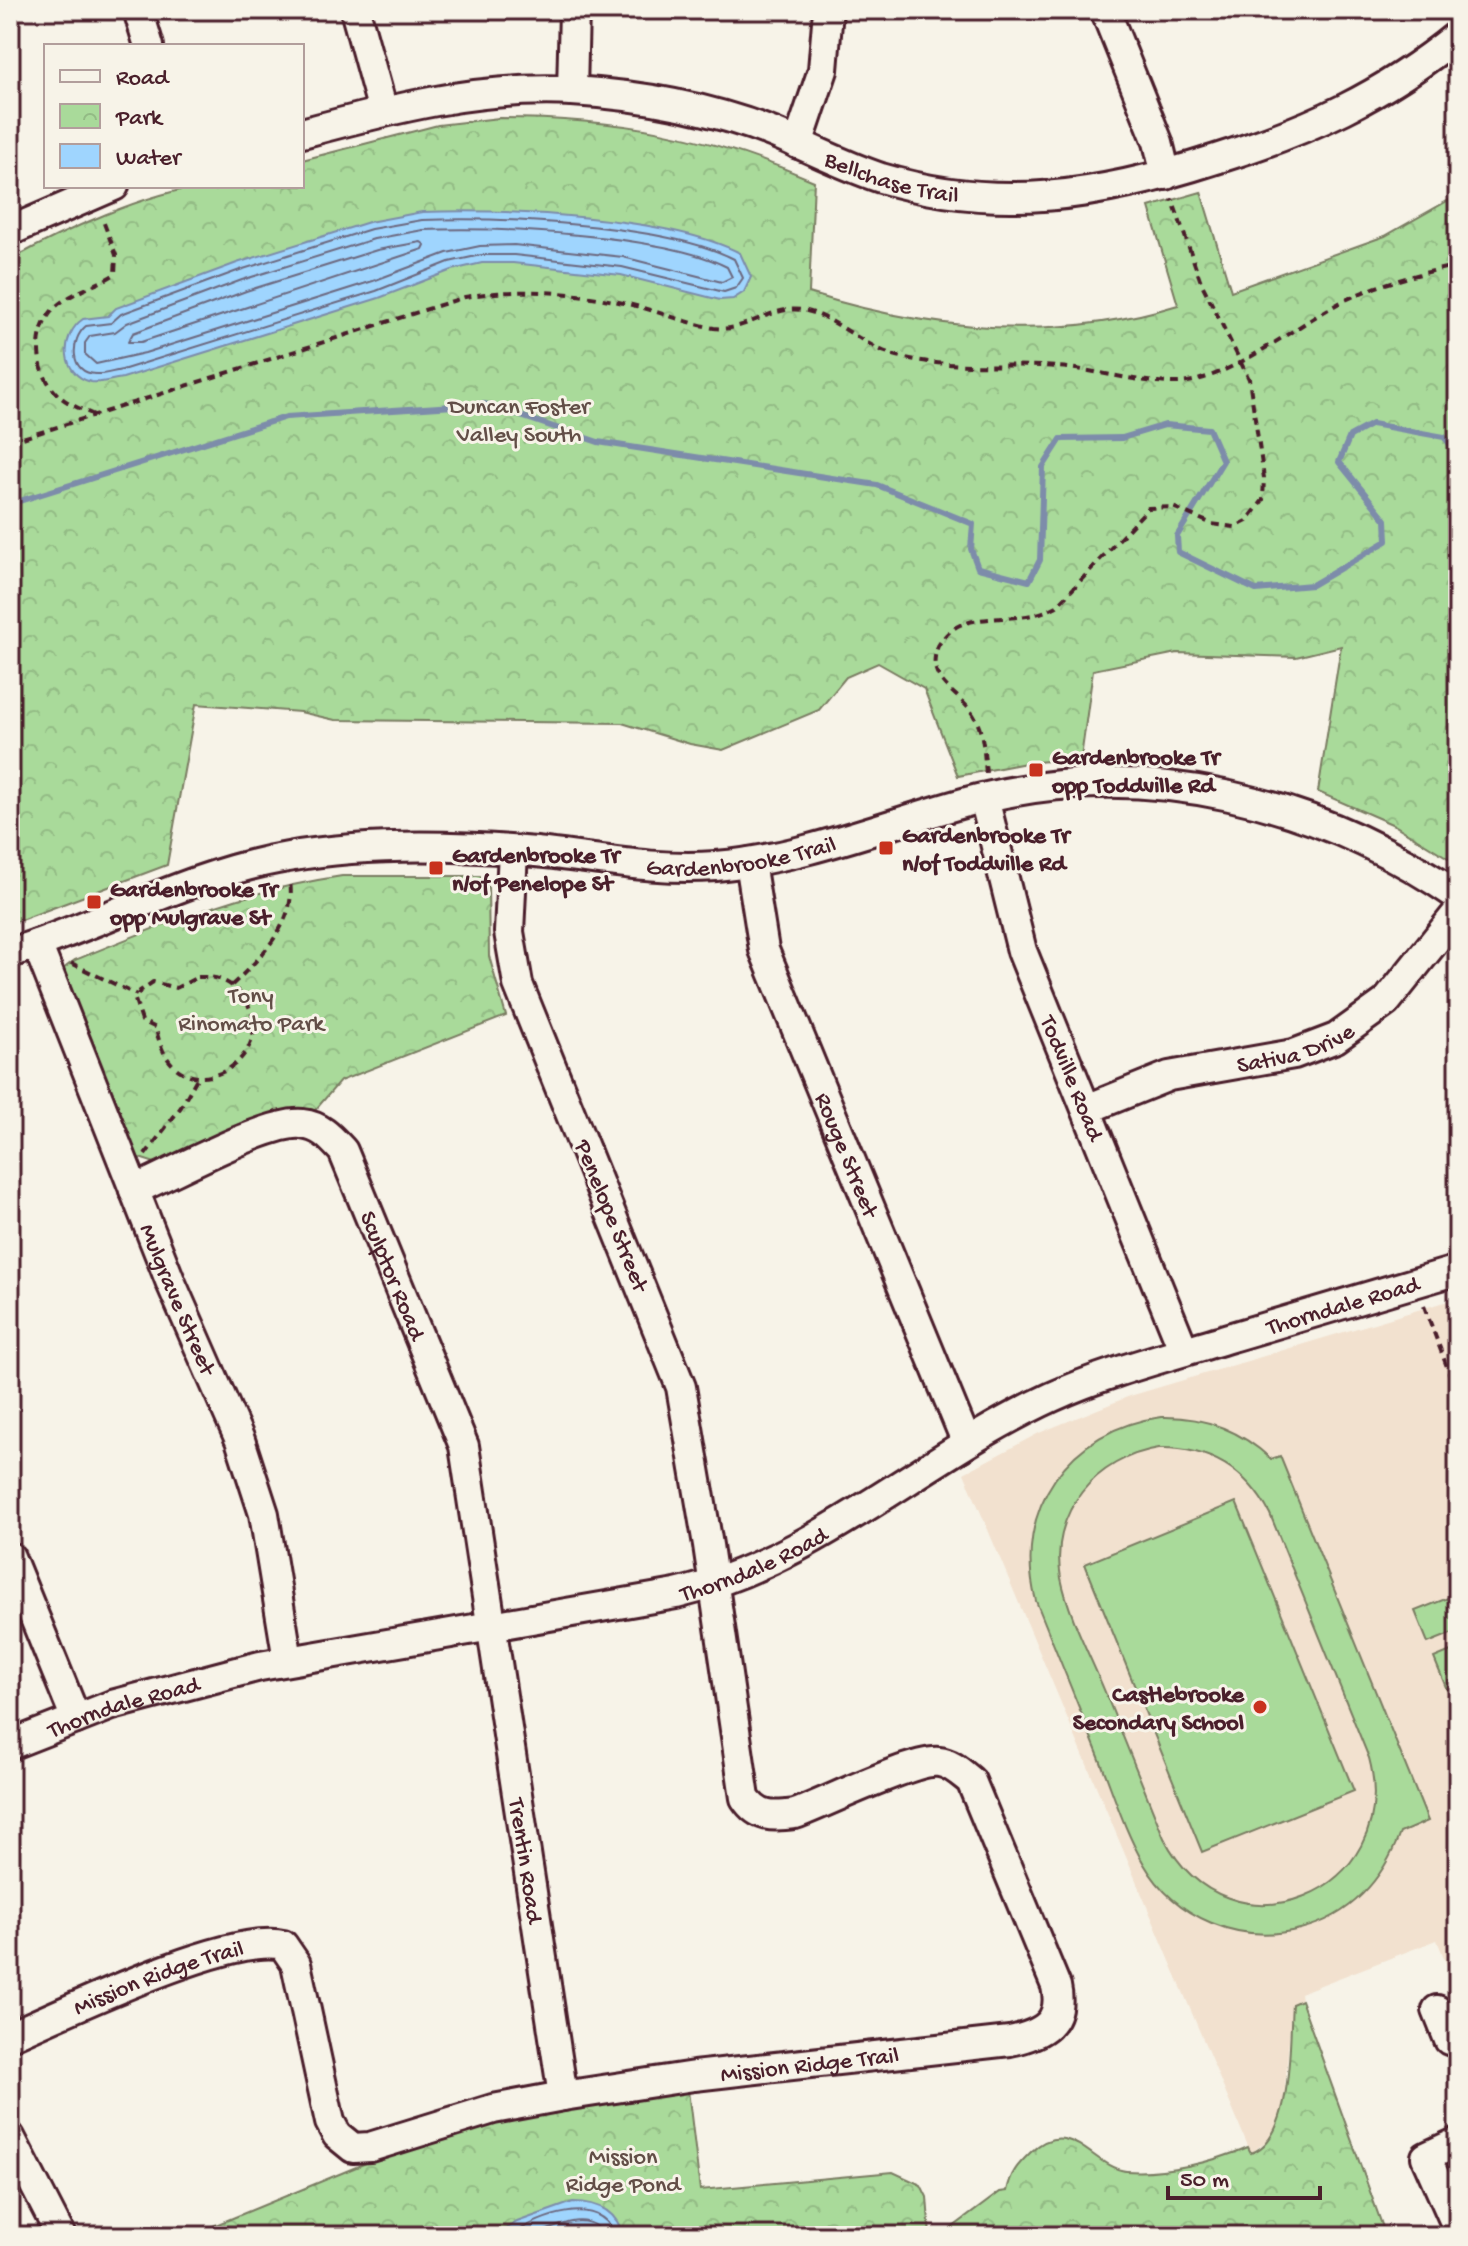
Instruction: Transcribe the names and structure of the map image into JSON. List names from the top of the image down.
{
  "streets": {
    "street": [
      "Bellchase Trail",
      "Gardenbrooke Trail",
      "Sativa Drive",
      "Todville Road",
      "Rouge Street",
      "Penelope Street",
      "Sculptor Road",
      "Mulgrave Street",
      "Thorndale Road",
      "Trentin Road",
      "Mission Ridge Trail"
    ]
  },
  "crossings": [
    ["Gardenbrooke Trail", "Todville Road"],
    ["Gardenbrooke Trail", "Rouge Street"],
    ["Gardenbrooke Trail", "Penelope Street"],
    ["Gardenbrooke Trail", "Mulgrave Street"],
    ["Sativa Drive", "Todville Road"],
    ["Todville Road", "Thorndale Road"],
    ["Rouge Street", "Thorndale Road"],
    ["Penelope Street", "Thorndale Road"],
    ["Penelope Street", "Mission Ridge Trail"],
    ["Sculptor Road", "Mulgrave Street"],
    ["Sculptor Road", "Thorndale Road"],
    ["Sculptor Road", "Trentin Road"],
    ["Mulgrave Street", "Thorndale Road"],
    ["Thorndale Road", "Trentin Road"],
    ["Thorndale Road", "Mission Ridge Trail"],
    ["Trentin Road", "Mission Ridge Trail"]
  ],
  "parks": ["Duncan Foster Valley South", "Tony Rinomato Park", "Mission Ridge Pond"],
  "places": {
    "transit": [
      "Gardenbrooke Tr opp Toddville Rd",
      "Gardenbrooke Tr n/of Toddville Rd",
      "Gardenbrooke Tr n/of Penelope St",
      "Gardenbrooke Tr opp Mulgrave St"
    ],
    "other": ["Castlebrooke Secondary School"]
  },
  "legend": ["Road", "Park", "Water"],
  "scale_bar": "50 m"
}
